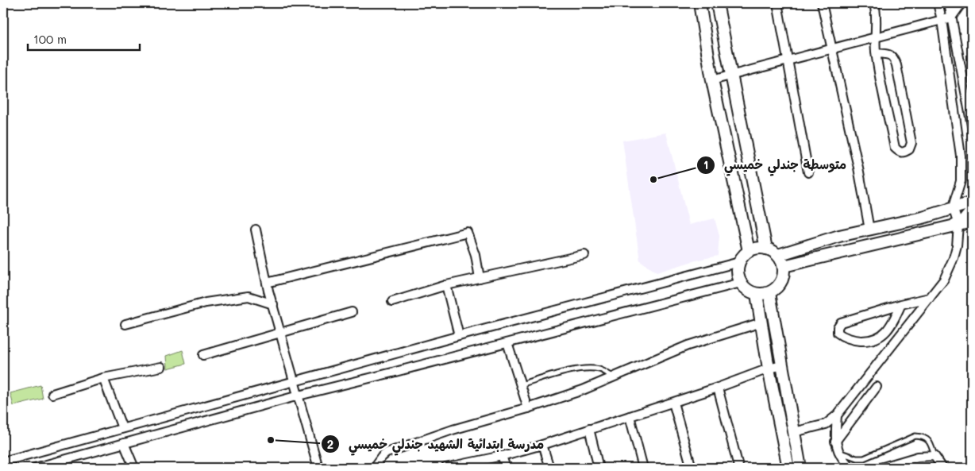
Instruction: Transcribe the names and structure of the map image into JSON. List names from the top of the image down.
{
  "places": ["متوسطة جندلي خميسي", "مدرسة ابتدائية الشهيد جندلي خميسي"],
  "scale_bar": "100 m"
}
